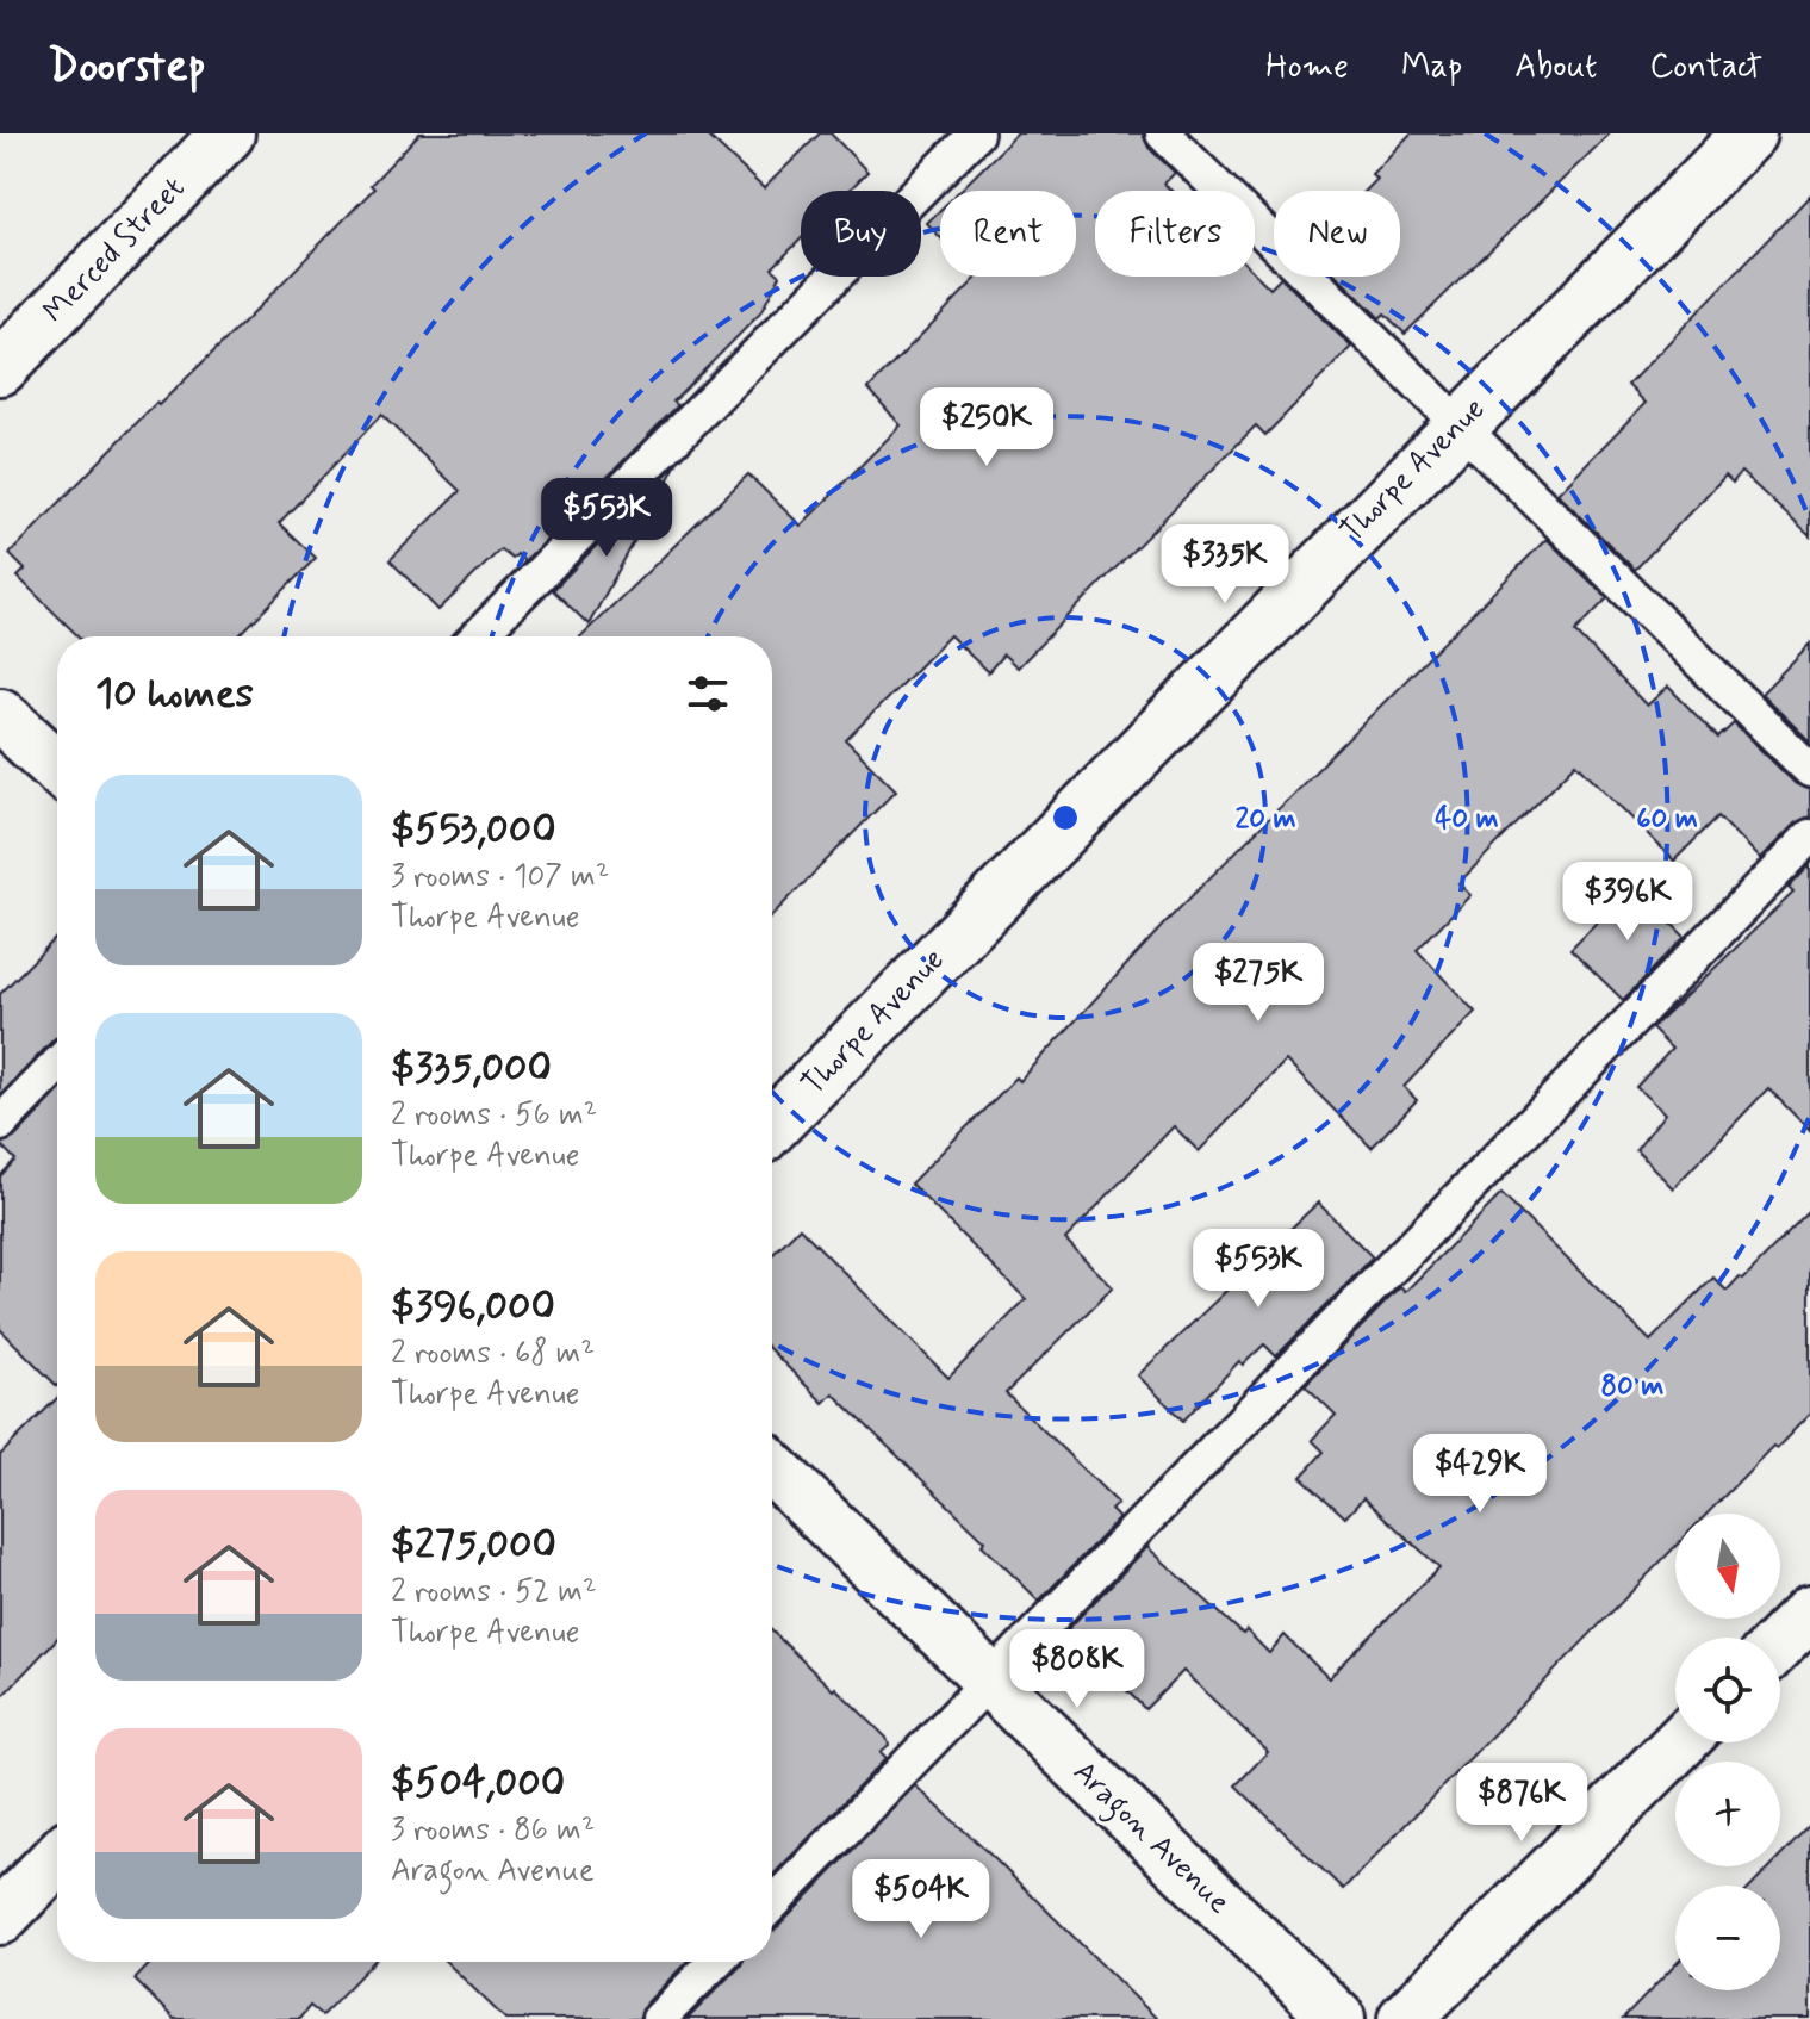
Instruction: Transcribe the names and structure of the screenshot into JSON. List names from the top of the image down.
{
  "streets": {
    "street": ["Merced Street", "Thorpe Avenue", "Aragon Avenue"]
  },
  "north": "bottom",
  "page": {
    "header": "Doorstep",
    "nav": [
      "Home",
      "Map",
      "About",
      "Contact"
    ],
    "chip": [
      "Buy",
      "Rent",
      "Filters",
      "New"
    ],
    "price": [
      "$250K",
      "$553K",
      "$335K",
      "$396K",
      "$275K",
      "$553K",
      "$429K",
      "$808K",
      "$876K",
      "$504K"
    ],
    "heading": "10 homes",
    "list": [
      {
        "name": "$553,000",
        "note": "3 rooms · 107 m² · Thorpe Avenue"
      },
      {
        "name": "$335,000",
        "note": "2 rooms · 56 m² · Thorpe Avenue"
      },
      {
        "name": "$396,000",
        "note": "2 rooms · 68 m² · Thorpe Avenue"
      },
      {
        "name": "$275,000",
        "note": "2 rooms · 52 m² · Thorpe Avenue"
      },
      {
        "name": "$504,000",
        "note": "3 rooms · 86 m² · Aragon Avenue"
      }
    ],
    "map_buttons": ["+", "−"]
  },
  "rings": [
    "20 m",
    "40 m",
    "60 m",
    "80 m"
  ]
}
